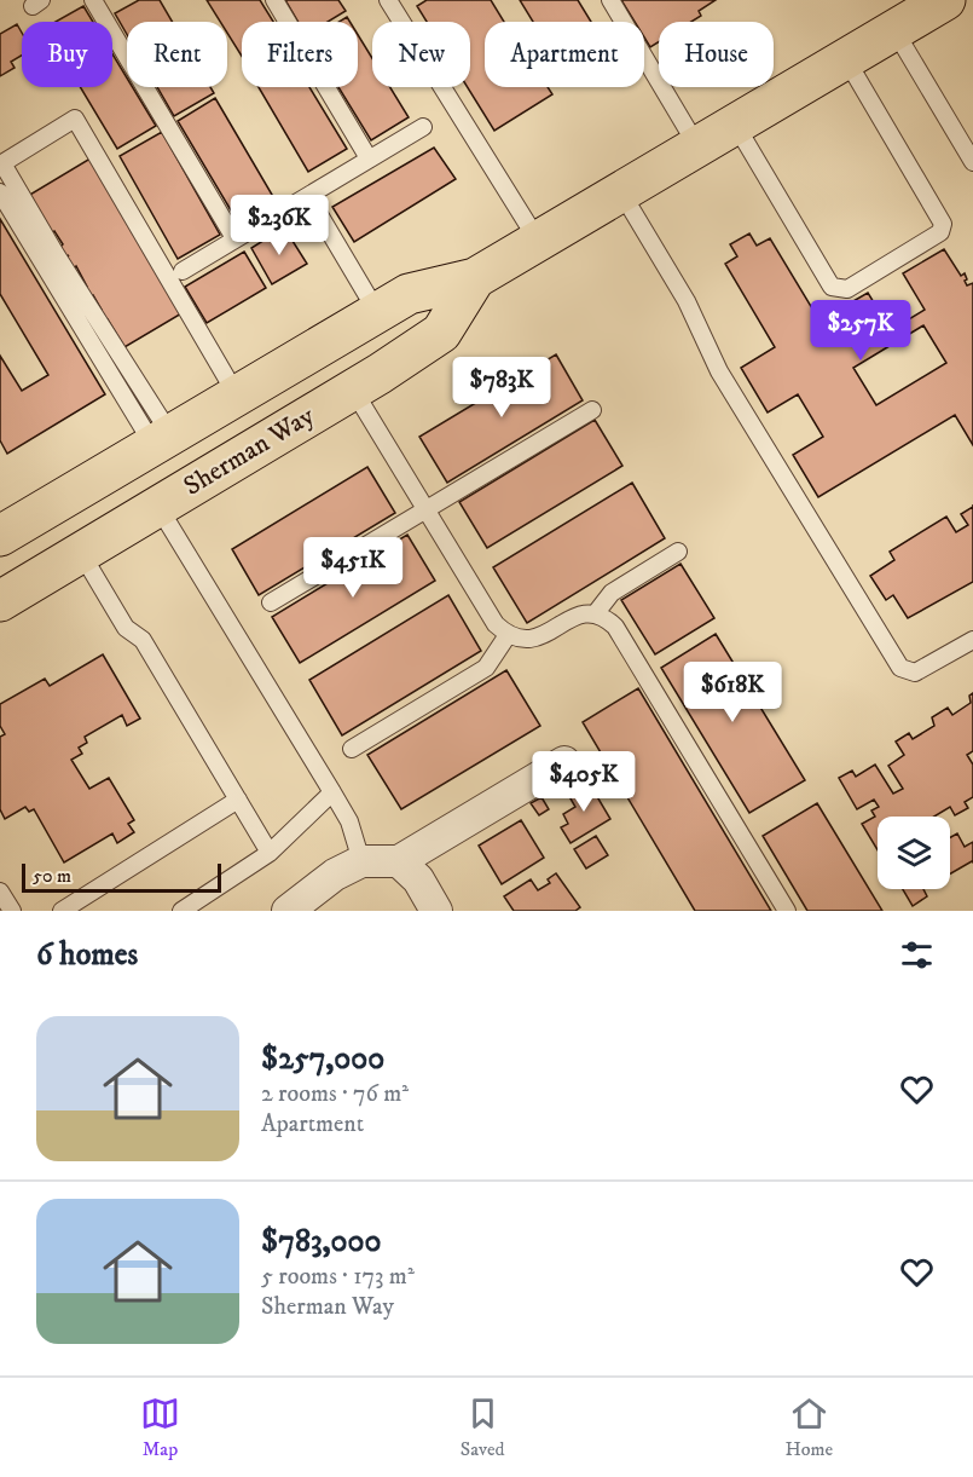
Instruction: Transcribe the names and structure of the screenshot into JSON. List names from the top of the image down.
{
  "streets": {
    "main road": ["Sherman Way"]
  },
  "scale_bar": "50 m",
  "page": {
    "chip": [
      "Buy",
      "Rent",
      "Filters",
      "New",
      "Apartment",
      "House"
    ],
    "price": [
      "$236K",
      "$257K",
      "$783K",
      "$451K",
      "$618K",
      "$405K"
    ],
    "scale": "50 m",
    "heading": "6 homes",
    "list": [
      {
        "name": "$257,000",
        "note": "2 rooms · 76 m² · Apartment"
      },
      {
        "name": "$783,000",
        "note": "5 rooms · 173 m² · Sherman Way"
      }
    ],
    "tabs": ["Map", "Saved", "Home"]
  }
}
